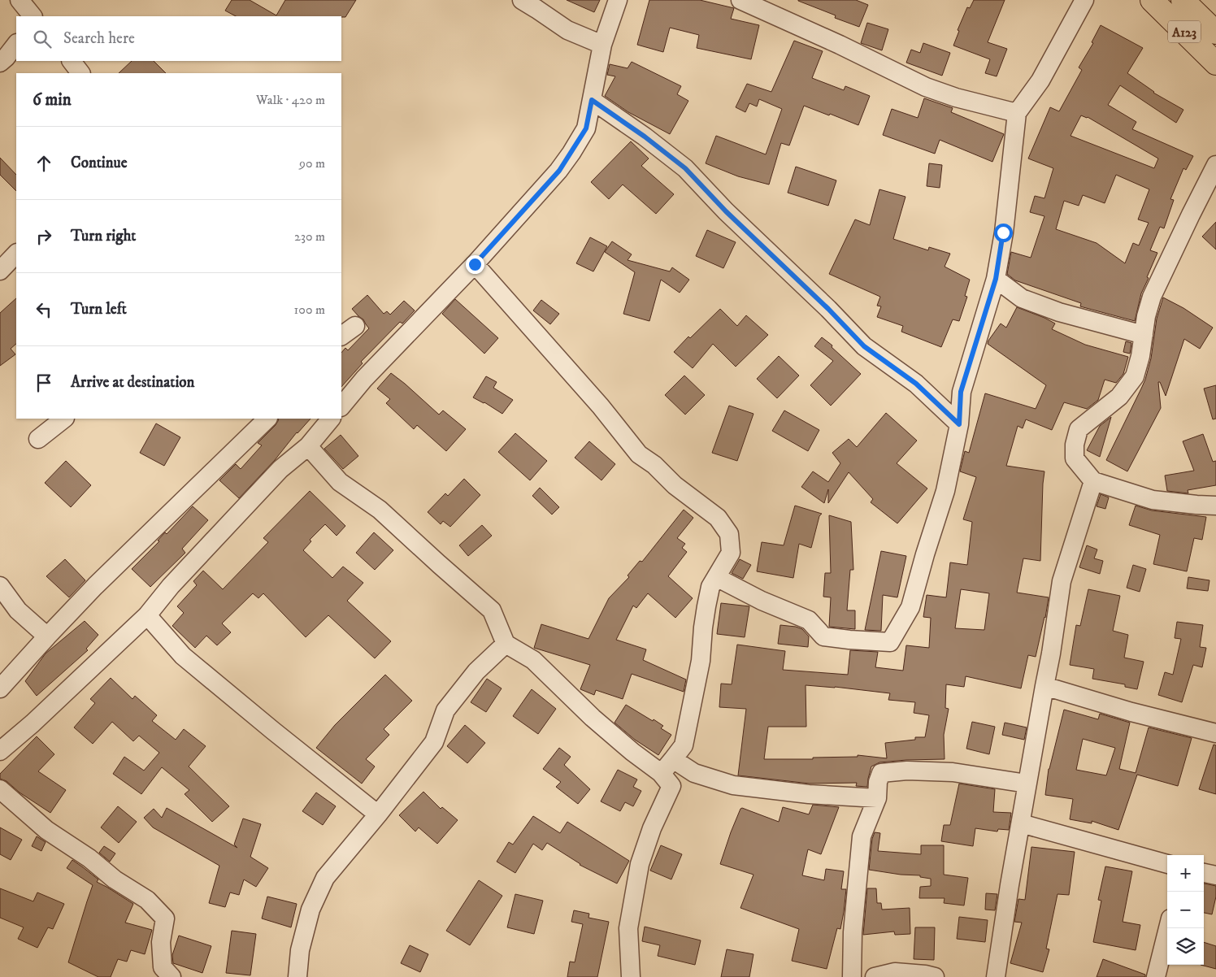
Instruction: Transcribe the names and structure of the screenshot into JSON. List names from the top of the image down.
{
  "streets": {
    "highway": ["A123"]
  },
  "page": {
    "search": "Search here",
    "heading": ["6 min", "Walk · 420 m"],
    "list": [
      ["Continue", "90 m"],
      ["Turn right", "230 m"],
      ["Turn left", "100 m"],
      "Arrive at destination"
    ],
    "map_buttons": ["+", "−"]
  }
}
